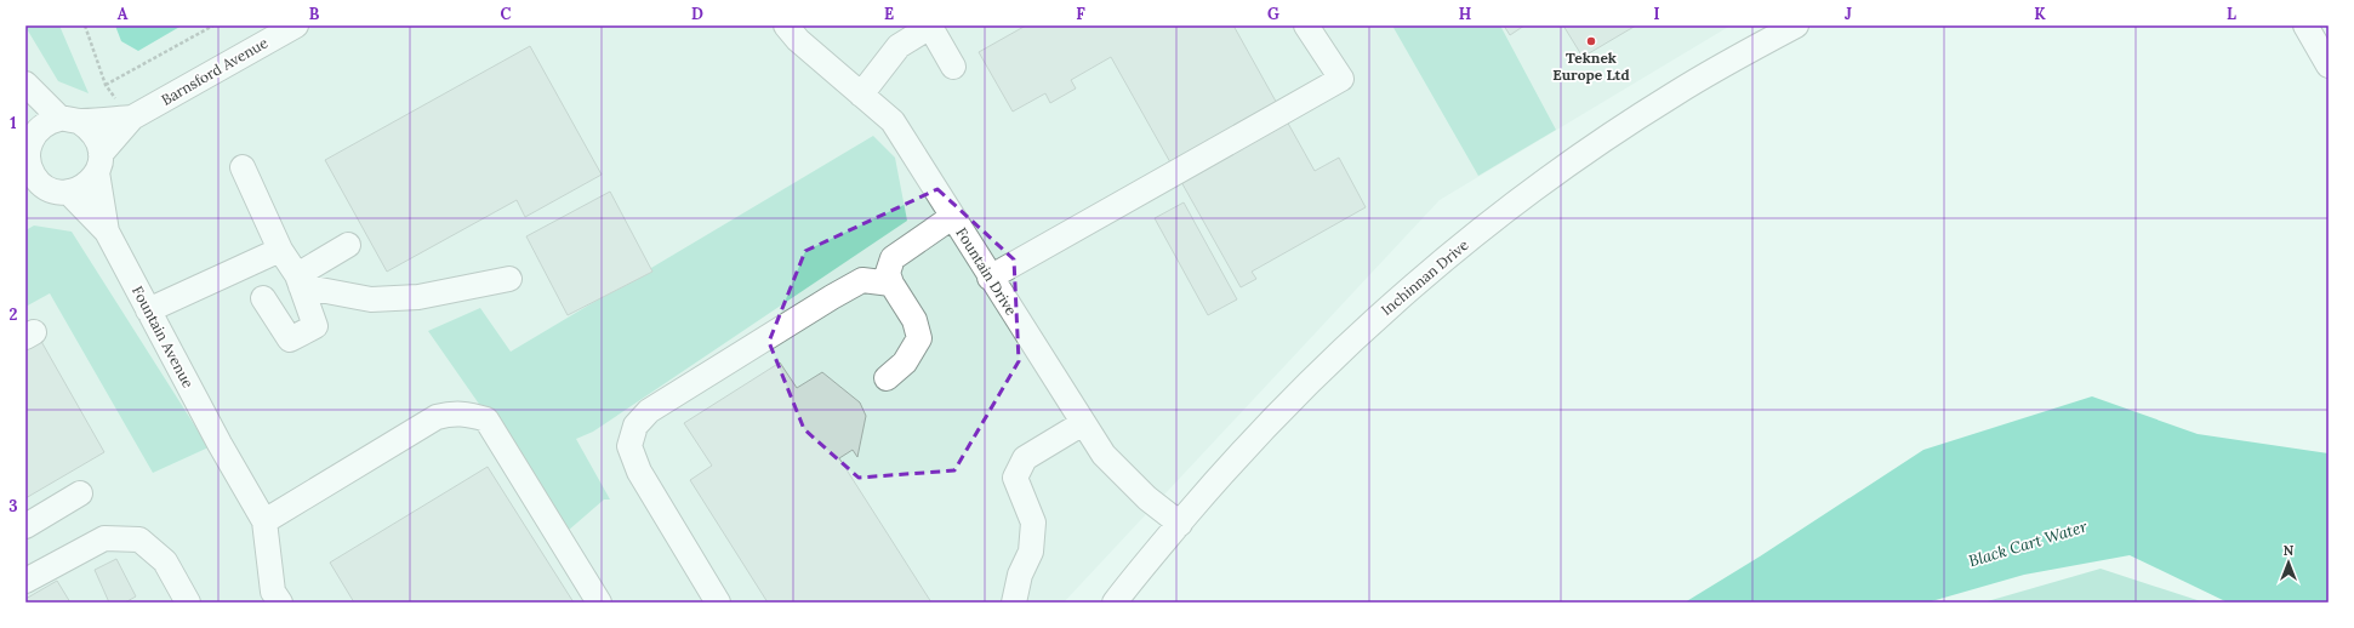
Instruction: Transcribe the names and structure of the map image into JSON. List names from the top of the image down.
{
  "streets": {
    "street": [
      "Barnsford Avenue",
      "Fountain Drive",
      "Inchinnan Drive",
      "Fountain Avenue"
    ]
  },
  "crossings": [
    ["Barnsford Avenue", "Fountain Avenue"],
    ["Fountain Drive", "Inchinnan Drive"]
  ],
  "water": ["Black Cart Water"],
  "places": ["Teknek Europe Ltd"],
  "north": "top",
  "grid": {
    "columns": [
      "A",
      "B",
      "C",
      "D",
      "E",
      "F",
      "G",
      "H",
      "I",
      "J",
      "K",
      "L"
    ],
    "rows": ["1", "2", "3"]
  }
}
